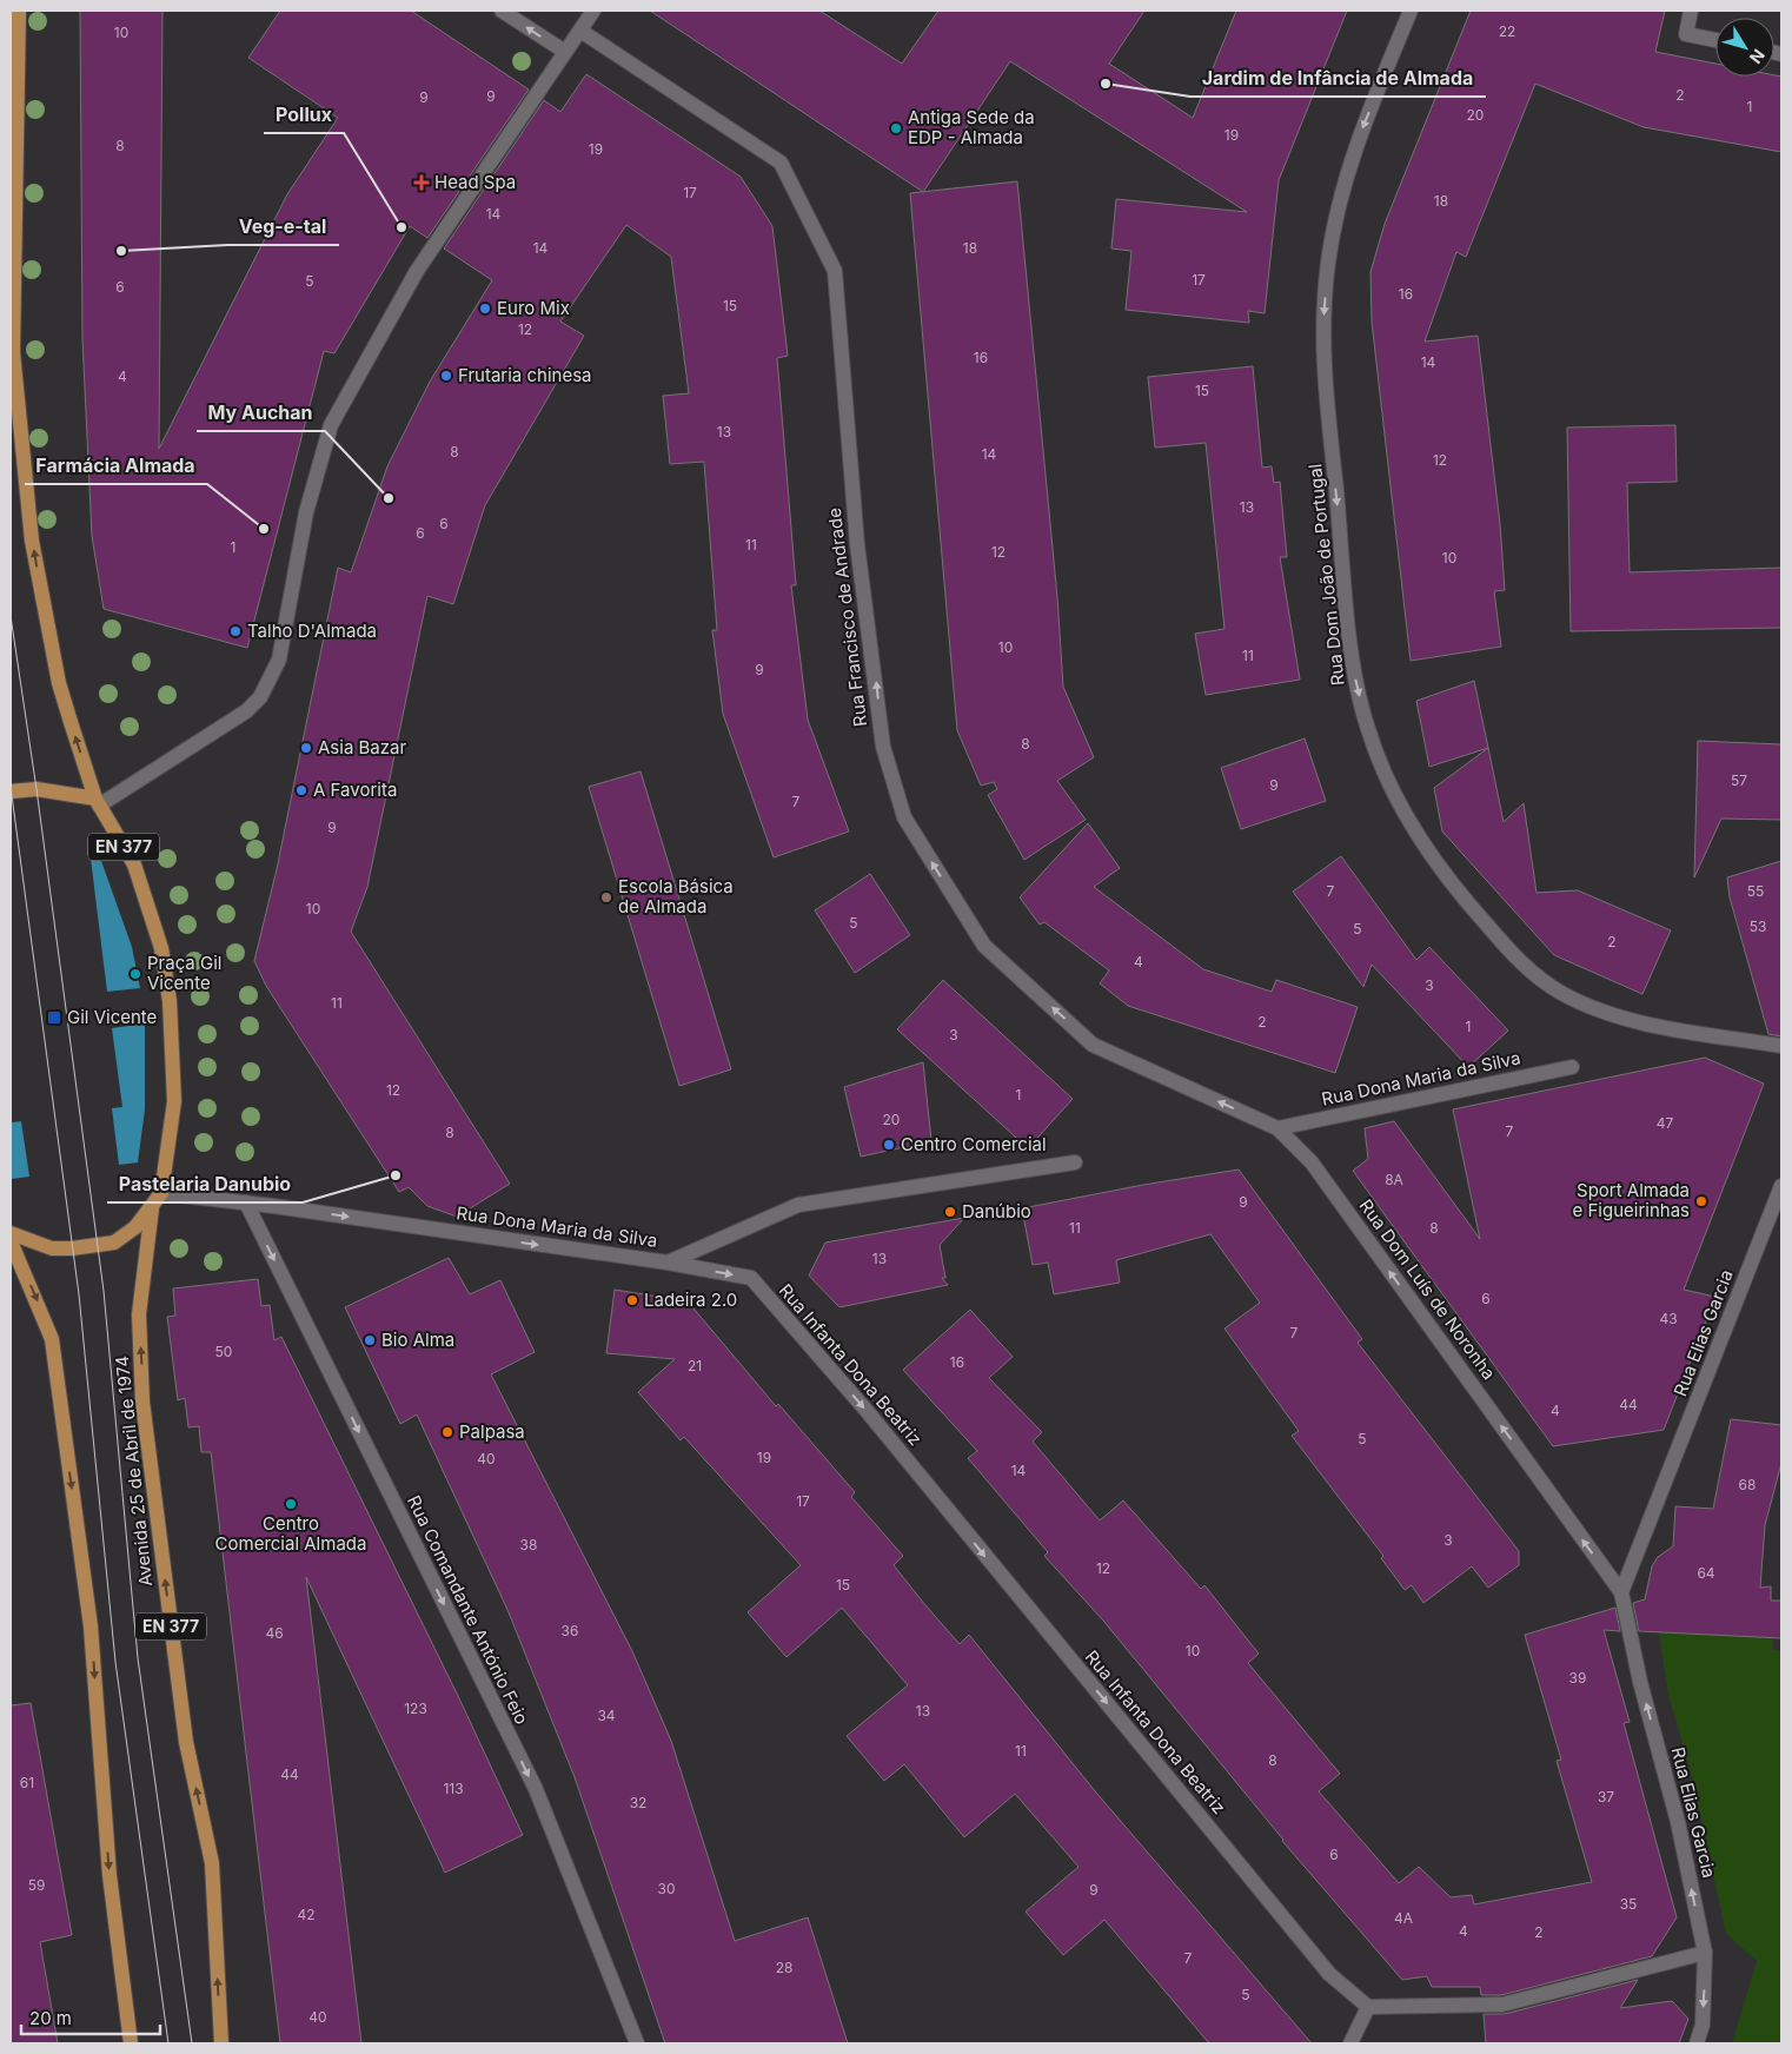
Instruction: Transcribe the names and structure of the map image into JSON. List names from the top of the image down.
{
  "streets": {
    "main road": ["EN 377", "Avenida 25 de Abril de 1974"],
    "street": [
      "Rua Dom João de Portugal",
      "Rua Francisco de Andrade",
      "Rua Dona Maria da Silva",
      "Rua Dom Luís de Noronha",
      "Rua Elias Garcia",
      "Rua Infanta Dona Beatriz",
      "Rua Comandante António Feio"
    ]
  },
  "crossings": [
    ["Rua Francisco de Andrade", "Rua Dona Maria da Silva"],
    ["Rua Francisco de Andrade", "Rua Dom Luís de Noronha"],
    ["EN 377", "Rua Dona Maria da Silva"],
    ["EN 377", "Avenida 25 de Abril de 1974"],
    ["Rua Dona Maria da Silva", "Rua Dom Luís de Noronha"],
    ["Rua Dona Maria da Silva", "Rua Infanta Dona Beatriz"],
    ["Rua Dona Maria da Silva", "Rua Comandante António Feio"],
    ["Rua Dom Luís de Noronha", "Rua Elias Garcia"]
  ],
  "one_way": [
    "Rua Dom João de Portugal",
    "Rua Francisco de Andrade",
    "Rua Dom Luís de Noronha",
    "Rua Infanta Dona Beatriz",
    "Rua Comandante António Feio"
  ],
  "places": {
    "other": [
      "Jardim de Infância de Almada",
      "Antiga Sede da EDP - Almada",
      "Pollux",
      "Veg-e-tal",
      "Euro Mix",
      "Frutaria chinesa",
      "My Auchan",
      "Farmácia Almada",
      "Talho D'Almada",
      "Asia Bazar",
      "A Favorita",
      "Escola Básica de Almada",
      "Praça Gil Vicente",
      "Centro Comercial",
      "Pastelaria Danubio",
      "Sport Almada e Figueirinhas",
      "Danúbio",
      "Ladeira 2.0",
      "Bio Alma",
      "Palpasa",
      "Centro Comercial Almada"
    ],
    "health": ["Head Spa"],
    "transit": ["Gil Vicente"]
  },
  "house_numbers": [
    "22",
    "10",
    "2",
    "9",
    "9",
    "1",
    "20",
    "19",
    "8",
    "19",
    "17",
    "18",
    "14",
    "14",
    "18",
    "17",
    "5",
    "6",
    "16",
    "15",
    "12",
    "16",
    "14",
    "4",
    "15",
    "13",
    "8",
    "14",
    "12",
    "13",
    "6",
    "6",
    "11",
    "1",
    "12",
    "10",
    "10",
    "11",
    "9",
    "8",
    "57",
    "9",
    "7",
    "9",
    "7",
    "55",
    "10",
    "5",
    "53",
    "5",
    "2",
    "4",
    "3",
    "11",
    "2",
    "1",
    "3",
    "12",
    "1",
    "20",
    "47",
    "7",
    "8",
    "8A",
    "9",
    "11",
    "8",
    "13",
    "6",
    "43",
    "7",
    "50",
    "16",
    "21",
    "44",
    "4",
    "5",
    "19",
    "40",
    "14",
    "68",
    "17",
    "3",
    "38",
    "12",
    "64",
    "15",
    "36",
    "46",
    "10",
    "39",
    "123",
    "13",
    "34",
    "11",
    "8",
    "44",
    "61",
    "113",
    "37",
    "32",
    "6",
    "59",
    "30",
    "9",
    "35",
    "42",
    "4A",
    "4",
    "2",
    "7",
    "28",
    "5",
    "40"
  ],
  "scale_bar": "20 m",
  "north": "bottom right"
}
